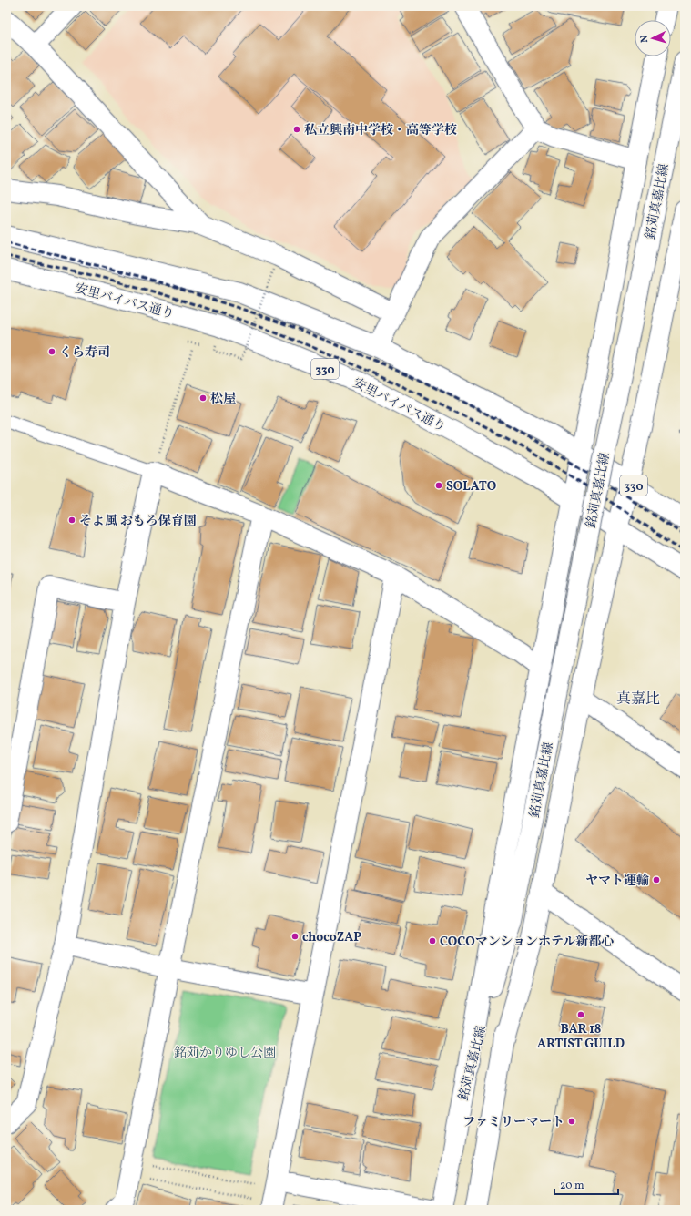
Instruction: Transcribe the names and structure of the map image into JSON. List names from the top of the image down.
{
  "streets": {
    "main road": ["銘苅真嘉比線", "安里バイパス通り", "330"]
  },
  "districts": ["真嘉比"],
  "parks": ["銘苅かりゆし公園"],
  "places": [
    "私立興南中学校・高等学校",
    "くら寿司",
    "松屋",
    "SOLATO",
    "そよ風 おもろ保育園",
    "ヤマト運輸",
    "chocoZAP",
    "COCOマンションホテル新都心",
    "BAR 18 ARTIST GUILD",
    "ファミリーマート"
  ],
  "scale_bar": "20 m",
  "north": "left"
}
